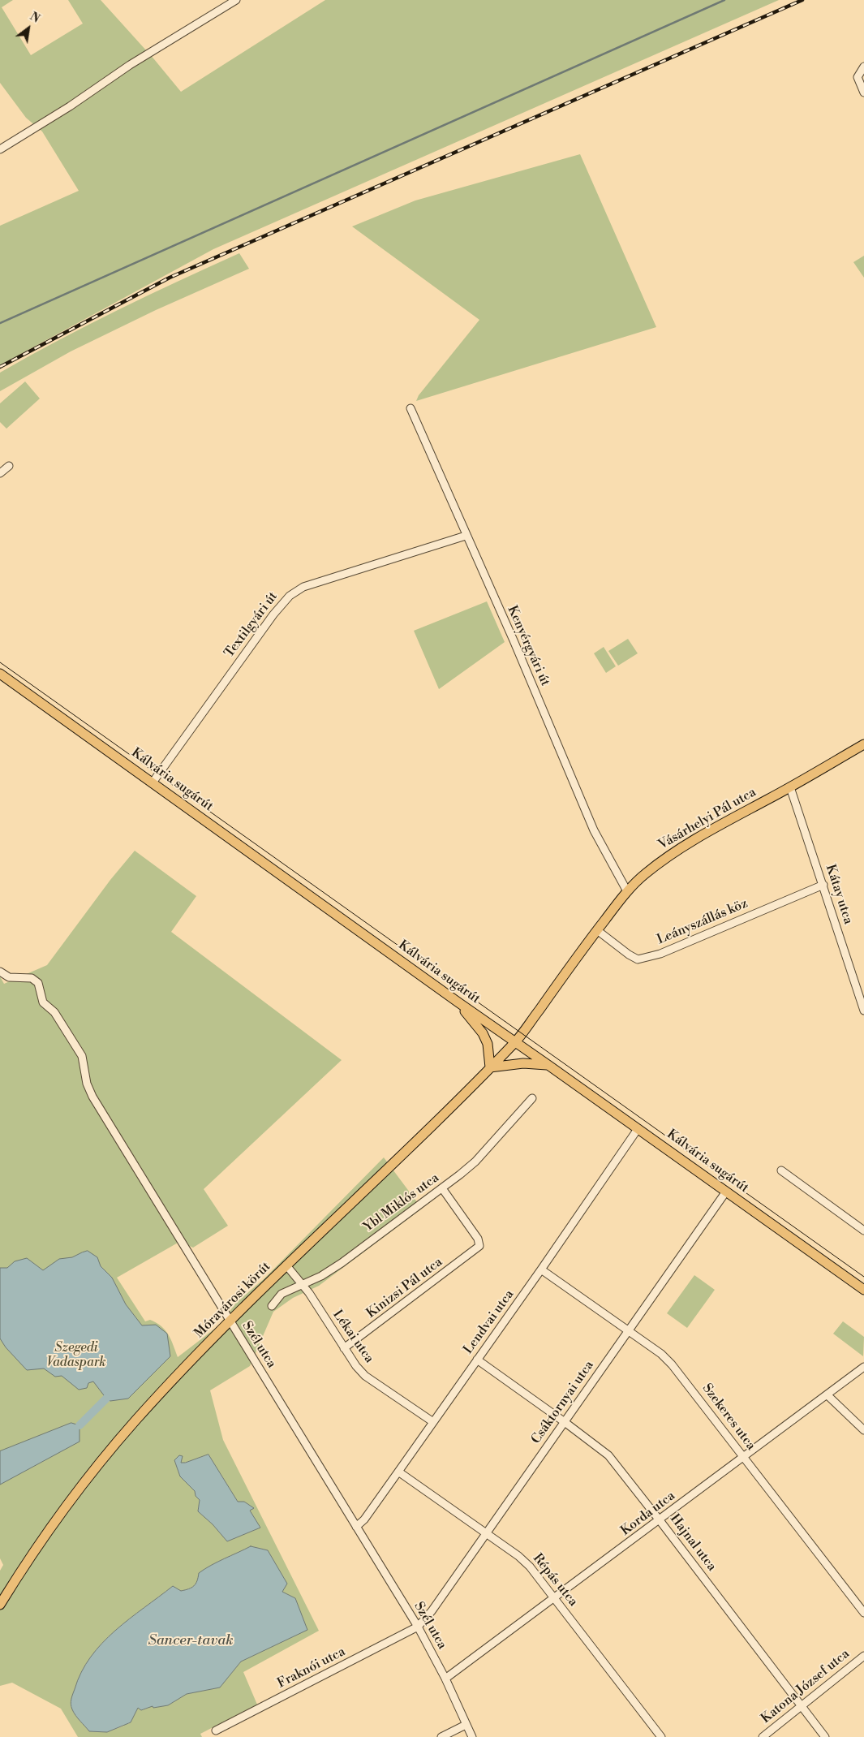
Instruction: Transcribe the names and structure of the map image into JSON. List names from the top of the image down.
{
  "streets": {
    "main road": ["Kálvária sugárút", "Vásárhelyi Pál utca", "Móravárosi körút"],
    "street": [
      "Textilgyári út",
      "Kenyérgyári út",
      "Kátay utca",
      "Leányszállás köz",
      "Ybl Miklós utca",
      "Kinizsi Pál utca",
      "Lendvai utca",
      "Lékai utca",
      "Szél utca",
      "Csáktornyai utca",
      "Szekeres utca",
      "Korda utca",
      "Hajnal utca",
      "Répás utca",
      "Fraknói utca",
      "Katona József utca"
    ]
  },
  "crossings": [
    ["Textilgyári út", "Kenyérgyári út"],
    ["Textilgyári út", "Kálvária sugárút"],
    ["Kenyérgyári út", "Vásárhelyi Pál utca"],
    ["Kálvária sugárút", "Vásárhelyi Pál utca"],
    ["Kálvária sugárút", "Móravárosi körút"],
    ["Kálvária sugárút", "Lendvai utca"],
    ["Kálvária sugárút", "Csáktornyai utca"],
    ["Vásárhelyi Pál utca", "Kátay utca"],
    ["Vásárhelyi Pál utca", "Leányszállás köz"],
    ["Vásárhelyi Pál utca", "Móravárosi körút"],
    ["Kátay utca", "Leányszállás köz"],
    ["Ybl Miklós utca", "Kinizsi Pál utca"],
    ["Ybl Miklós utca", "Lékai utca"],
    ["Kinizsi Pál utca", "Lékai utca"],
    ["Móravárosi körút", "Lékai utca"],
    ["Móravárosi körút", "Szél utca"],
    ["Lendvai utca", "Lékai utca"],
    ["Lendvai utca", "Szél utca"],
    ["Lendvai utca", "Szekeres utca"],
    ["Lendvai utca", "Hajnal utca"],
    ["Lendvai utca", "Répás utca"],
    ["Szél utca", "Csáktornyai utca"],
    ["Szél utca", "Korda utca"],
    ["Szél utca", "Fraknói utca"],
    ["Csáktornyai utca", "Szekeres utca"],
    ["Csáktornyai utca", "Hajnal utca"],
    ["Csáktornyai utca", "Répás utca"],
    ["Csáktornyai utca", "Fraknói utca"],
    ["Szekeres utca", "Korda utca"],
    ["Korda utca", "Hajnal utca"],
    ["Korda utca", "Répás utca"],
    ["Hajnal utca", "Katona József utca"]
  ],
  "water": ["Sancer-tavak"],
  "parks": ["Szegedi Vadaspark"],
  "north": "top right"
}
